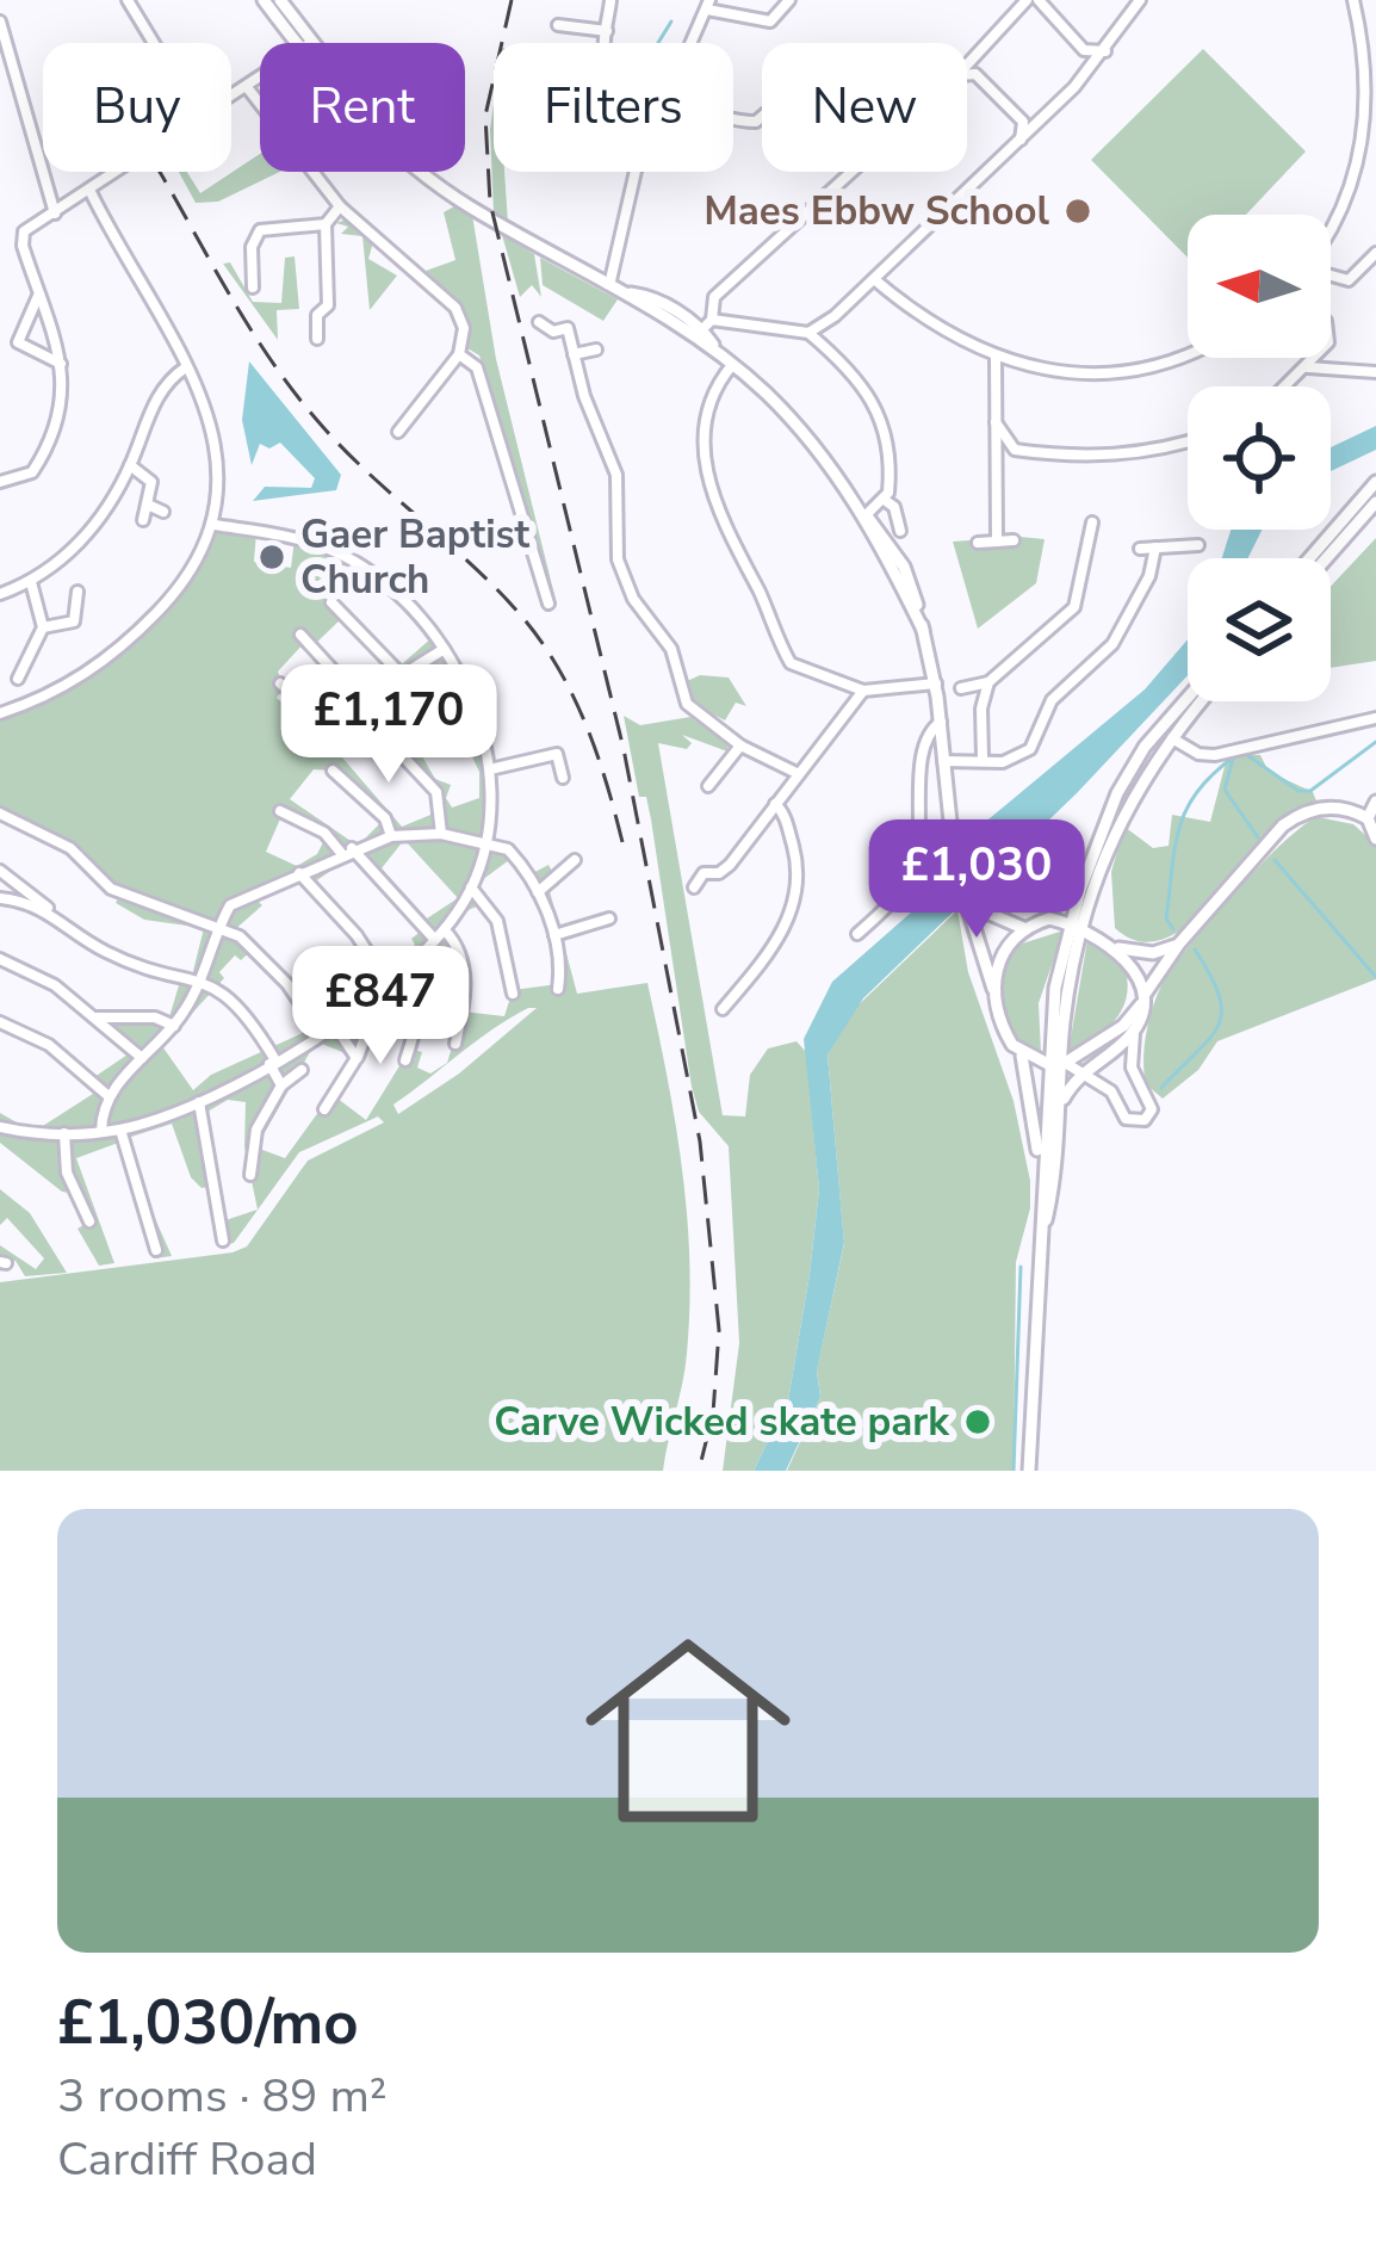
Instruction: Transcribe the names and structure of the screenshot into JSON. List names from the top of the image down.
{
  "places": ["Maes Ebbw School", "Gaer Baptist Church", "Carve Wicked skate park"],
  "north": "left",
  "page": {
    "chip": [
      "Buy",
      "Rent",
      "Filters",
      "New"
    ],
    "price": ["£1,170", "£1,030", "£847"],
    "list": [
      {
        "name": "£1,030/mo",
        "note": "3 rooms · 89 m² · Cardiff Road"
      }
    ]
  }
}
